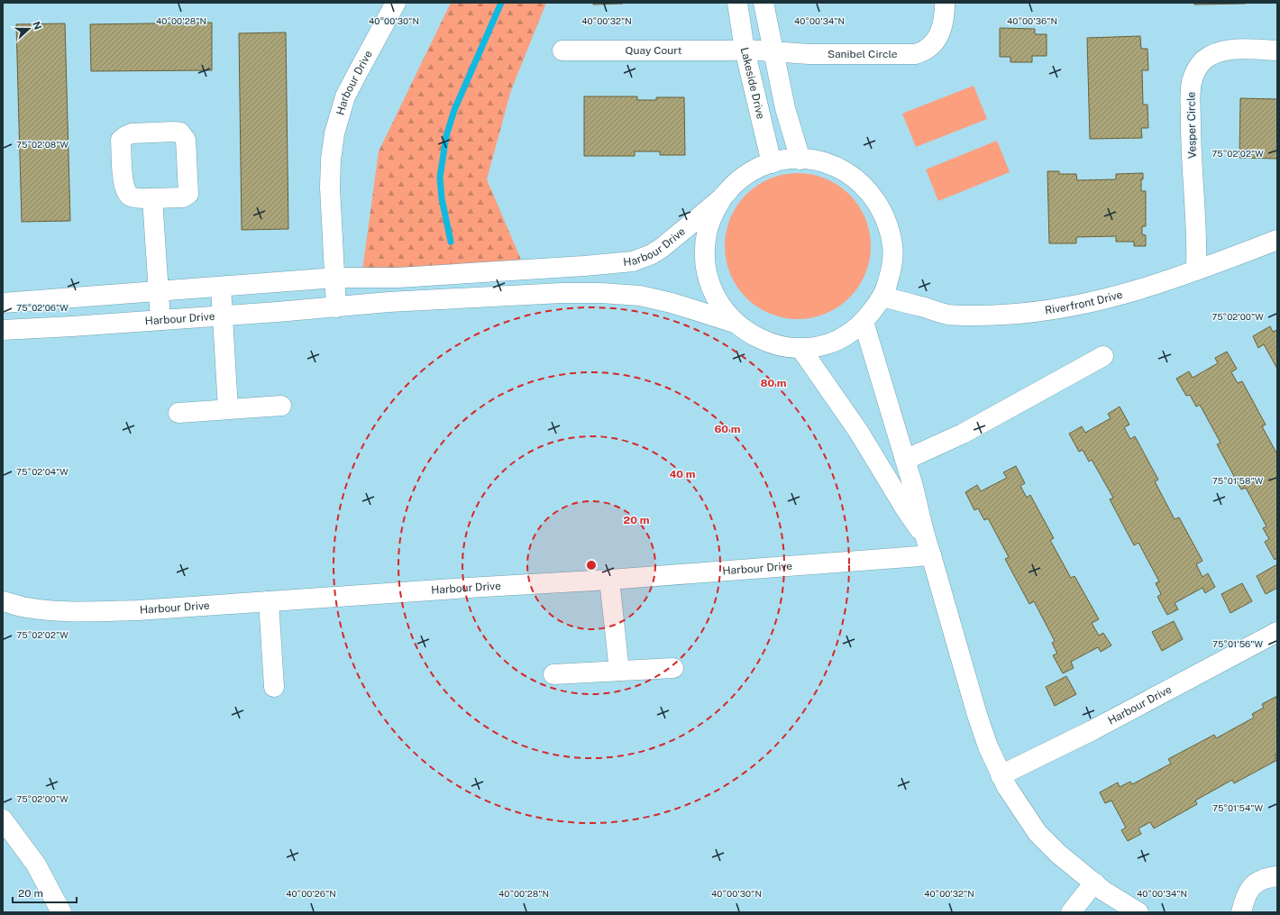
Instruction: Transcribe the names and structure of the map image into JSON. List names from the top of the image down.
{
  "streets": {
    "street": [
      "Quay Court",
      "Sanibel Circle",
      "Lakeside Drive",
      "Harbour Drive",
      "Vesper Circle",
      "Riverfront Drive"
    ]
  },
  "crossings": [
    ["Quay Court", "Sanibel Circle"],
    ["Quay Court", "Lakeside Drive"],
    ["Sanibel Circle", "Lakeside Drive"],
    ["Lakeside Drive", "Harbour Drive"],
    ["Harbour Drive", "Riverfront Drive"],
    ["Vesper Circle", "Riverfront Drive"]
  ],
  "scale_bar": "20 m",
  "north": "right",
  "coordinates": [
    "40°00'28\"N",
    "40°00'30\"N",
    "40°00'32\"N",
    "40°00'34\"N",
    "40°00'36\"N",
    "75°02'08\"W",
    "75°02'02\"W",
    "75°02'06\"W",
    "75°02'00\"W",
    "75°02'04\"W",
    "75°01'58\"W",
    "75°01'56\"W",
    "75°01'54\"W",
    "40°00'26\"N"
  ],
  "rings": [
    "80 m",
    "60 m",
    "40 m",
    "20 m"
  ]
}
